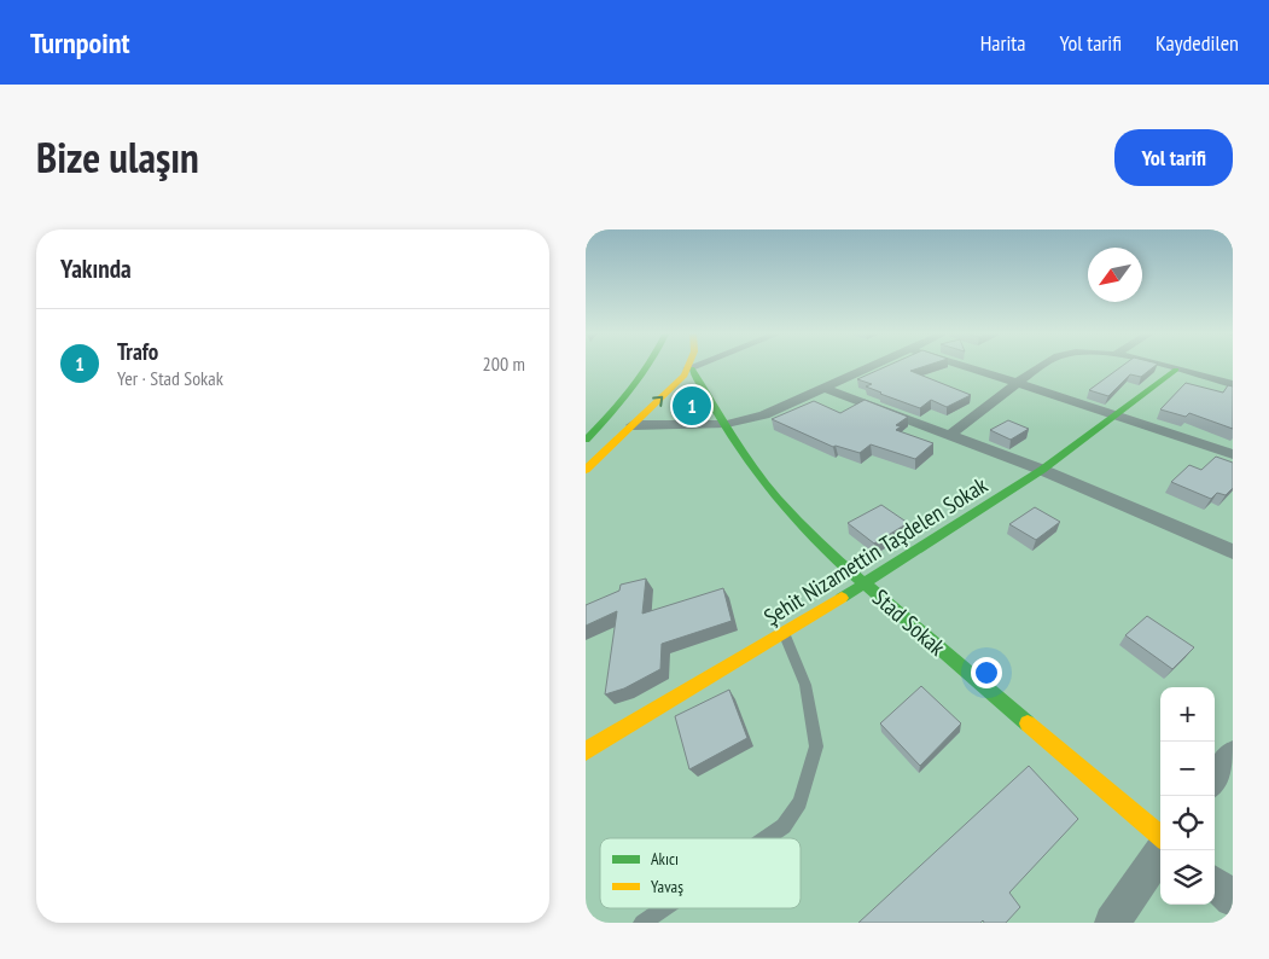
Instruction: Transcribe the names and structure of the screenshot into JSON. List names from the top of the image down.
{
  "streets": {
    "street": ["Şehit Nizamettin Taşdelen Sokak", "Stad Sokak"]
  },
  "crossings": [
    ["Şehit Nizamettin Taşdelen Sokak", "Stad Sokak"]
  ],
  "legend": ["Akıcı", "Yavaş"],
  "north": "bottom left",
  "page": {
    "header": "Turnpoint",
    "nav": ["Harita", "Yol tarifi", "Kaydedilen"],
    "title": "Bize ulaşın",
    "buttons": "Yol tarifi",
    "heading": "Yakında",
    "list": [
      {
        "mark": "1",
        "name": "Trafo",
        "note": "Yer · Stad Sokak",
        "value": "200 m"
      }
    ],
    "pins": "1",
    "map_buttons": ["+", "−"]
  }
}
